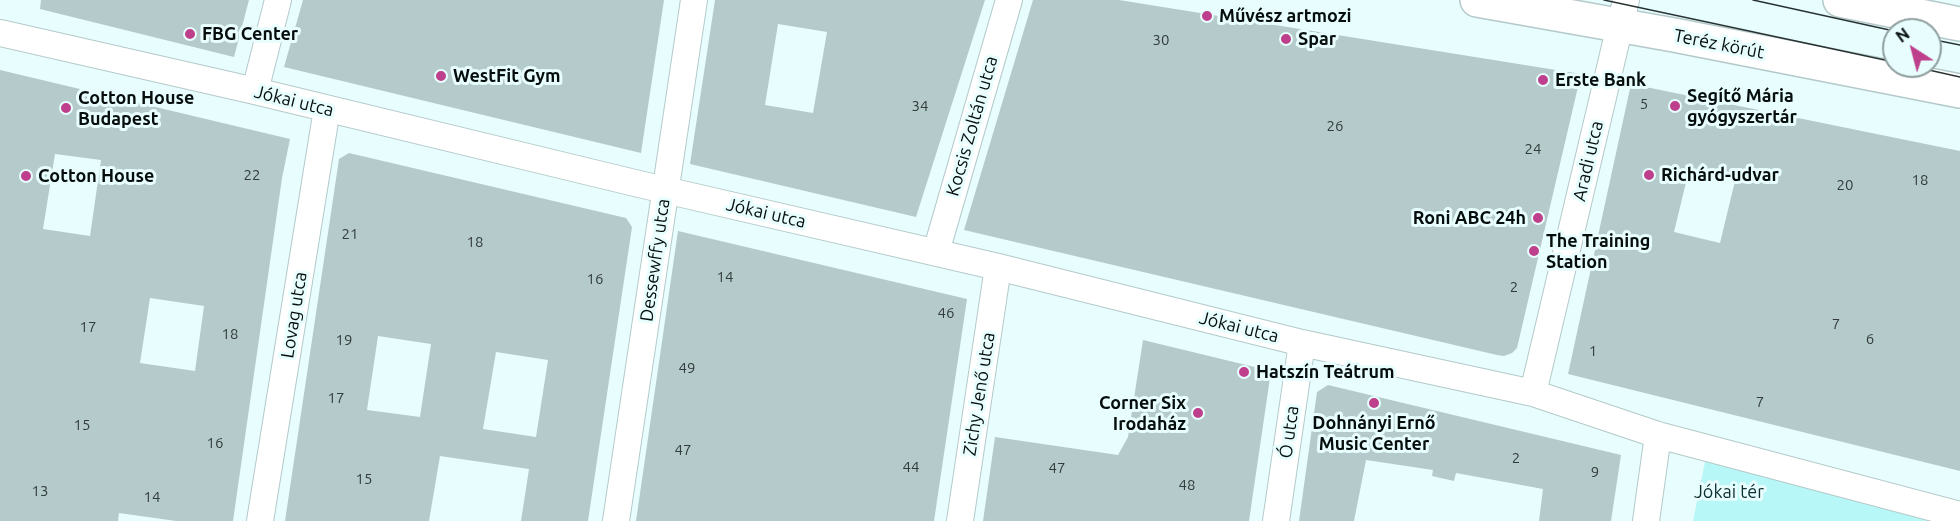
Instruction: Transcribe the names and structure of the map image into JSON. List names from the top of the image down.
{
  "streets": {
    "main road": ["Teréz körút"],
    "street": [
      "Jókai utca",
      "Kocsis Zoltán utca",
      "Aradi utca",
      "Dessewffy utca",
      "Lovag utca",
      "Zichy Jenő utca",
      "Ó utca"
    ]
  },
  "crossings": [
    ["Teréz körút", "Aradi utca"],
    ["Jókai utca", "Kocsis Zoltán utca"],
    ["Jókai utca", "Aradi utca"],
    ["Jókai utca", "Dessewffy utca"],
    ["Jókai utca", "Lovag utca"],
    ["Jókai utca", "Zichy Jenő utca"],
    ["Jókai utca", "Ó utca"]
  ],
  "parks": ["Jókai tér"],
  "places": [
    "Művész artmozi",
    "FBG Center",
    "Spar",
    "WestFit Gym",
    "Erste Bank",
    "Segítő Mária gyógyszertár",
    "Cotton House Budapest",
    "Richárd-udvar",
    "Cotton House",
    "Roni ABC 24h",
    "The Training Station",
    "Hatszín Teátrum",
    "Dohnányi Ernő Music Center",
    "Corner Six Irodaház"
  ],
  "house_numbers": [
    "30",
    "5",
    "34",
    "26",
    "24",
    "22",
    "18",
    "20",
    "21",
    "18",
    "14",
    "16",
    "2",
    "46",
    "7",
    "17",
    "18",
    "6",
    "19",
    "1",
    "49",
    "17",
    "7",
    "15",
    "16",
    "47",
    "2",
    "44",
    "47",
    "9",
    "15",
    "48",
    "13",
    "14"
  ],
  "north": "top left"
}
